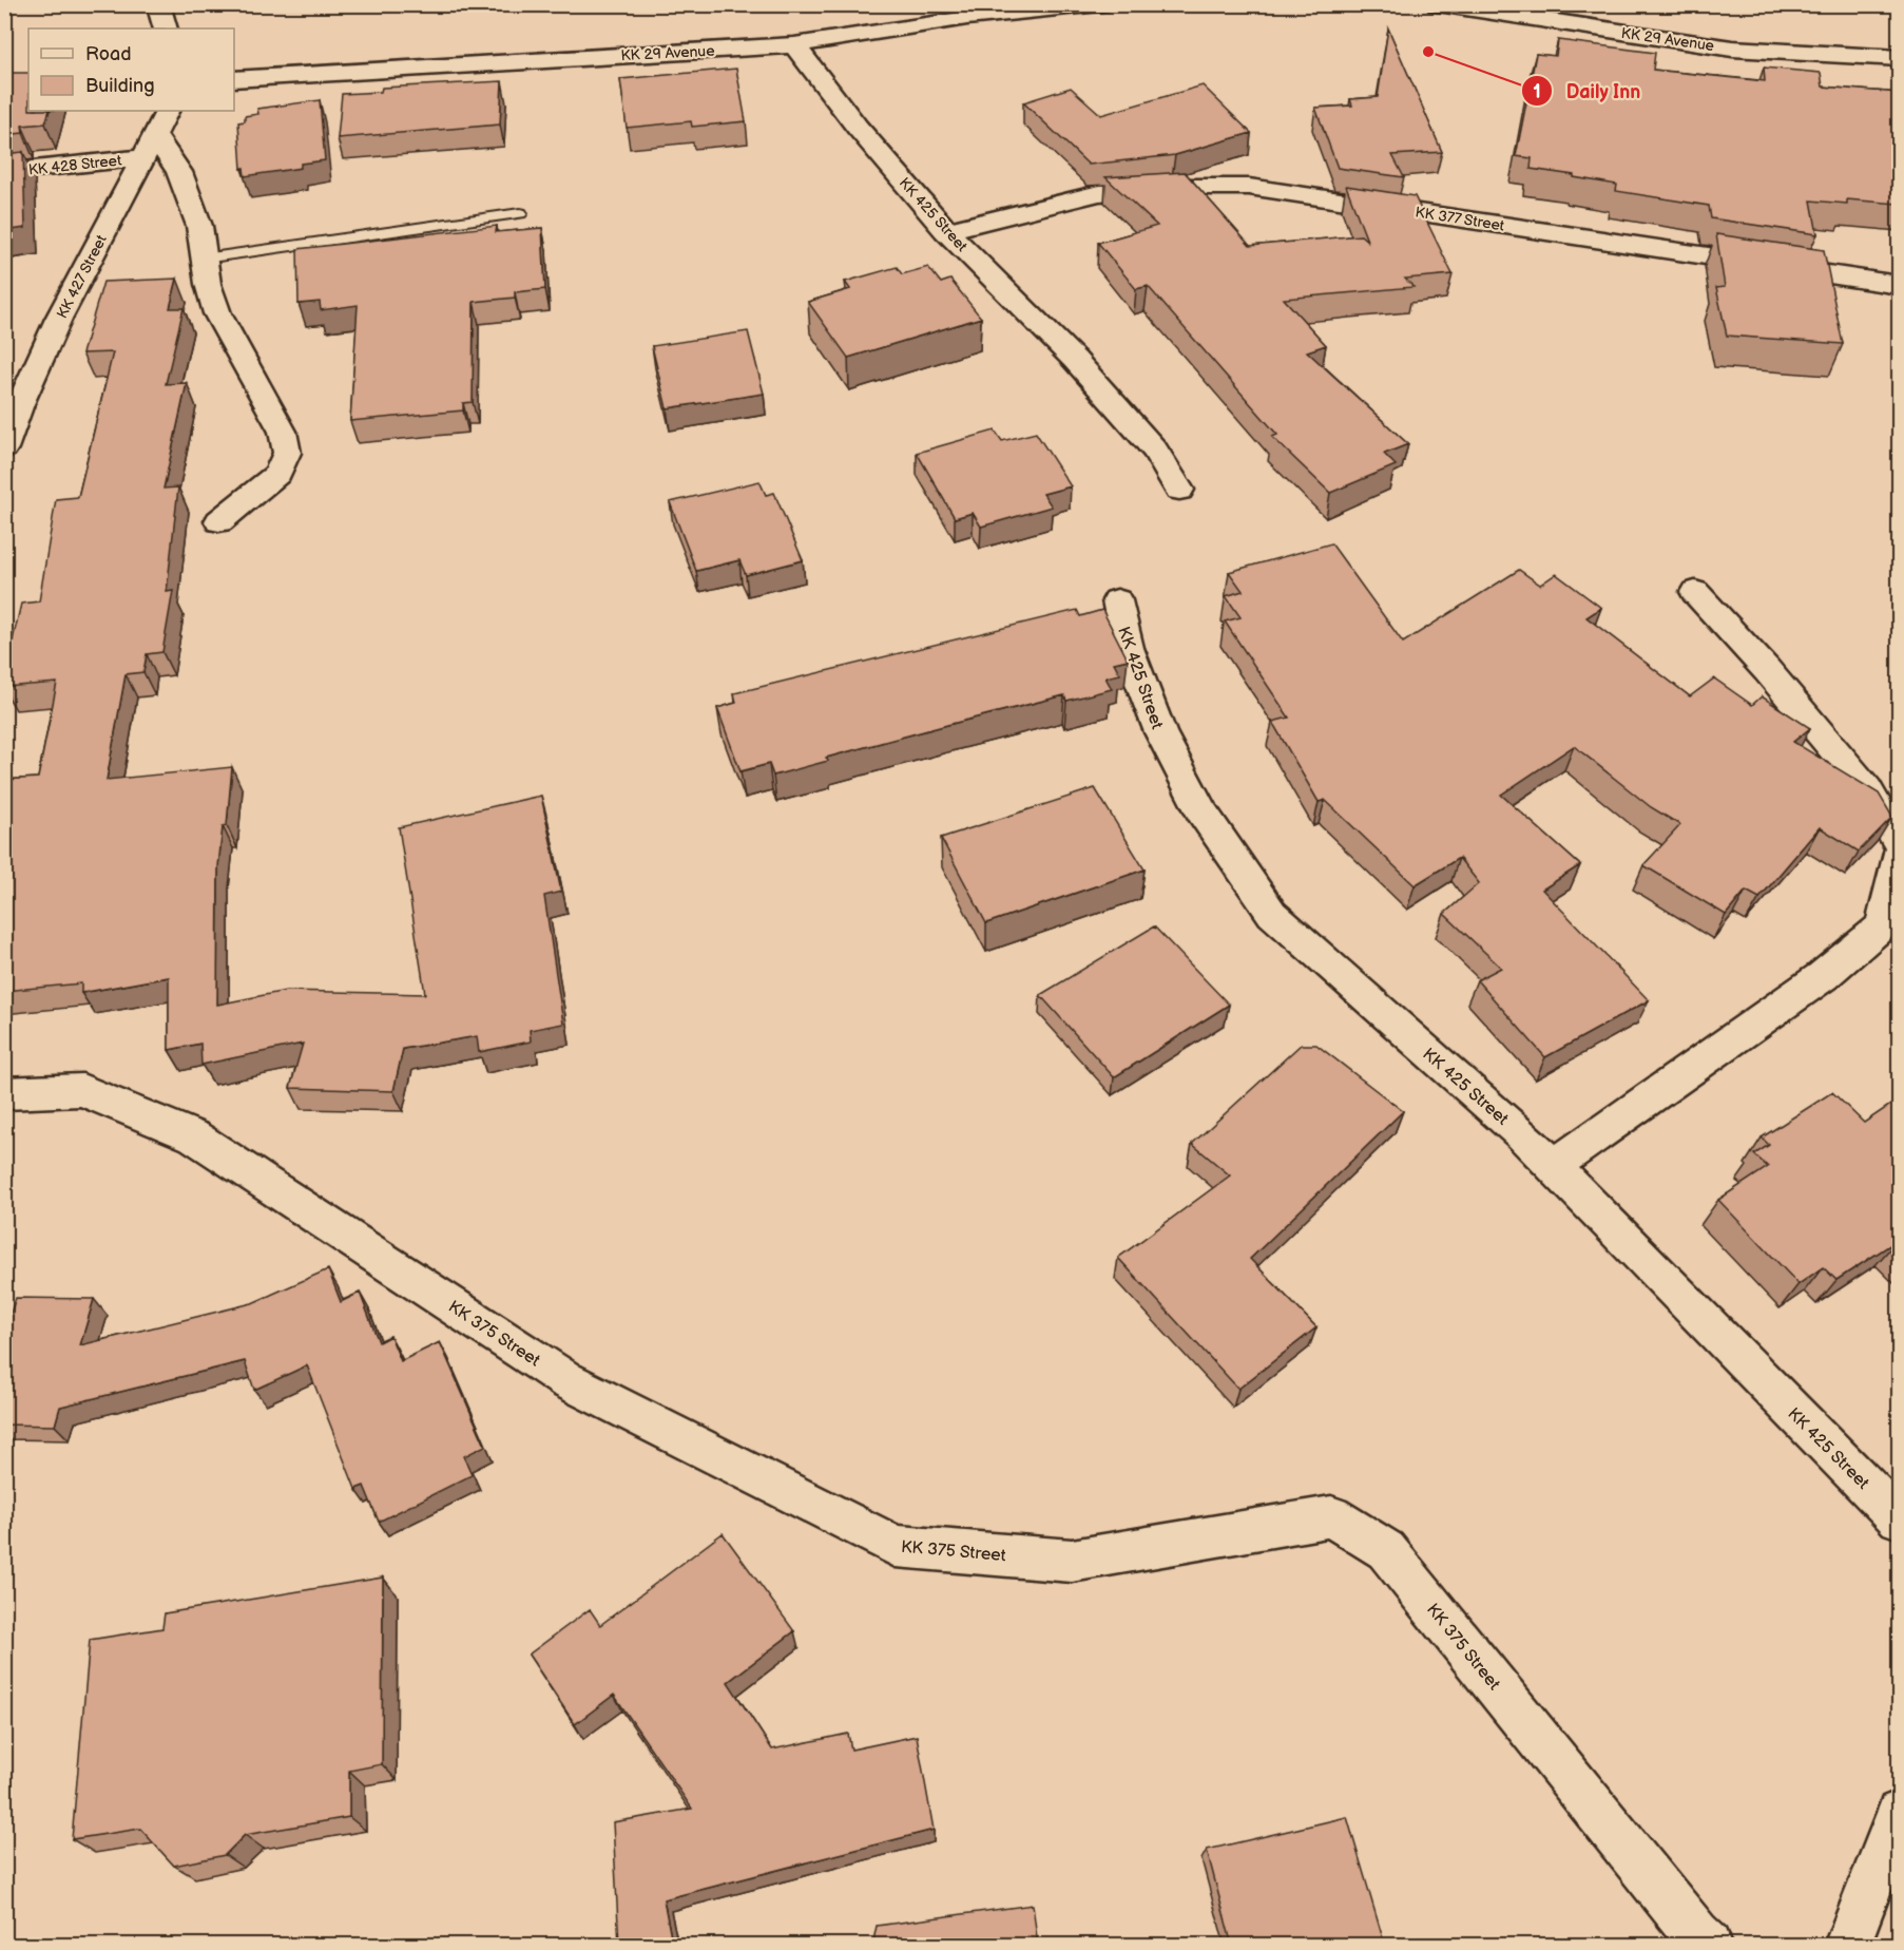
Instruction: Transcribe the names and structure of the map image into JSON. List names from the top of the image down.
{
  "streets": {
    "street": [
      "KK 29 Avenue",
      "KK 428 Street",
      "KK 425 Street",
      "KK 377 Street",
      "KK 427 Street",
      "KK 375 Street"
    ]
  },
  "crossings": [
    ["KK 29 Avenue", "KK 425 Street"],
    ["KK 428 Street", "KK 427 Street"],
    ["KK 425 Street", "KK 377 Street"]
  ],
  "places": ["Daily Inn"],
  "legend": ["Road", "Building"]
}
